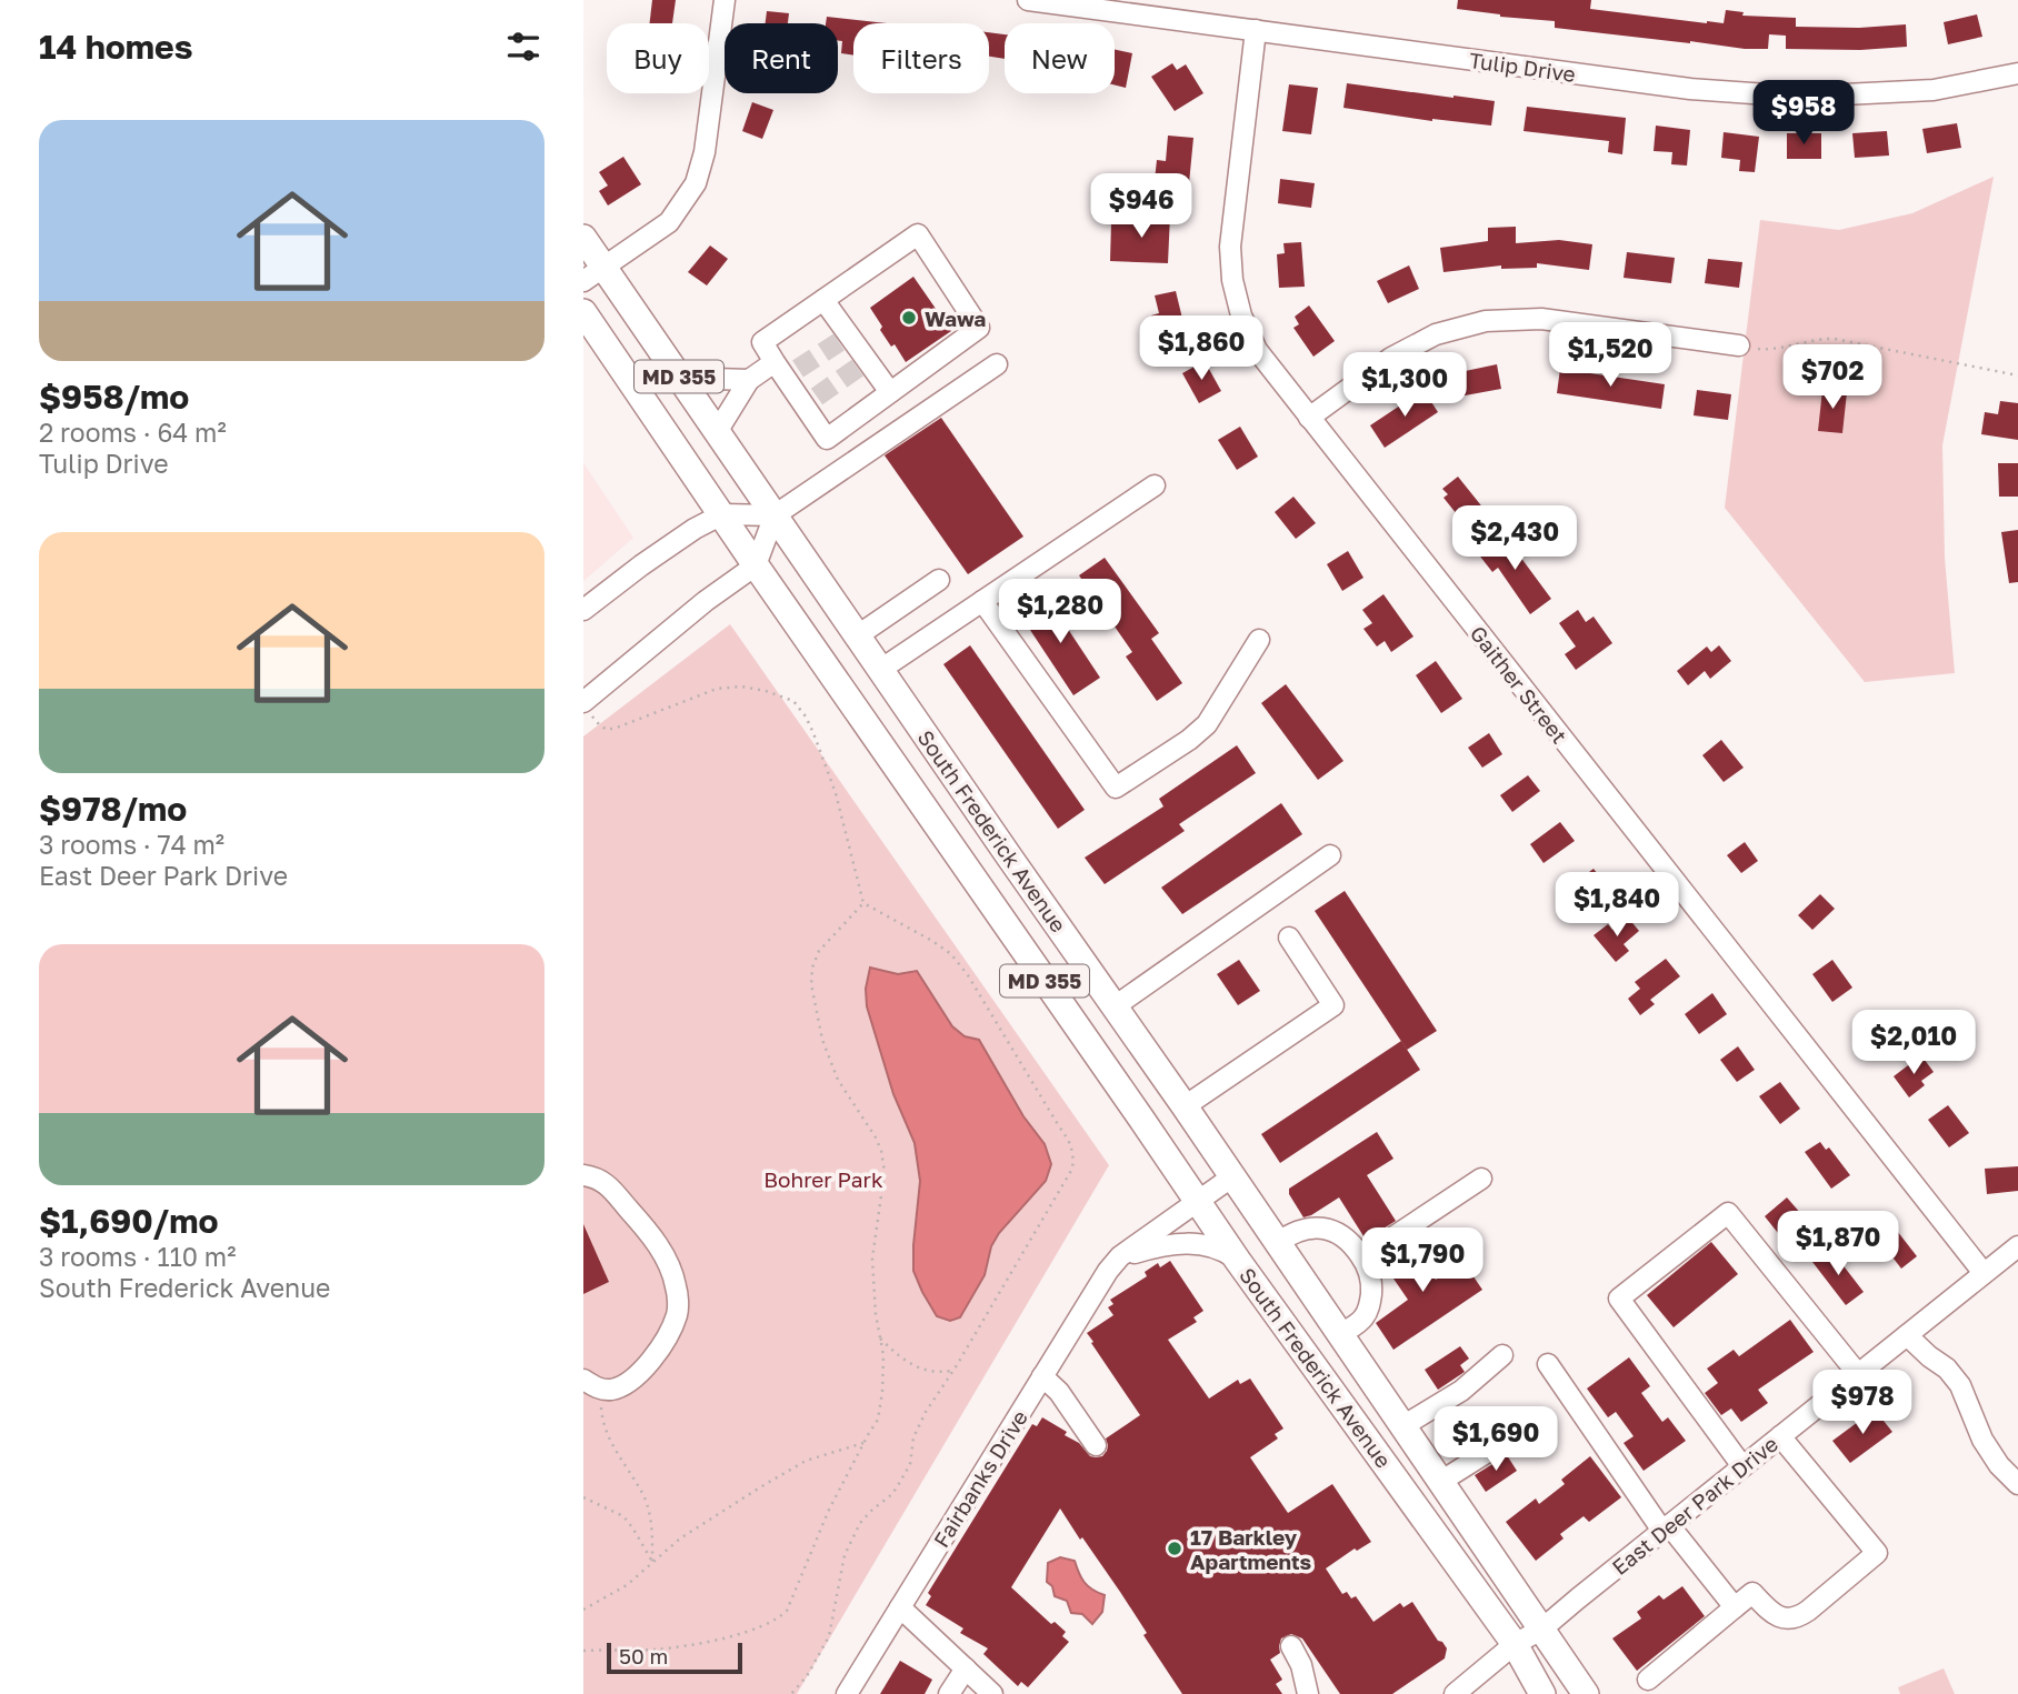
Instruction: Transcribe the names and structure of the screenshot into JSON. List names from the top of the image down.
{
  "streets": {
    "main road": ["MD 355", "South Frederick Avenue"],
    "street": [
      "Tulip Drive",
      "Gaither Street",
      "Fairbanks Drive",
      "East Deer Park Drive"
    ]
  },
  "crossings": [
    ["Tulip Drive", "Gaither Street"],
    ["Gaither Street", "East Deer Park Drive"],
    ["South Frederick Avenue", "Fairbanks Drive"],
    ["South Frederick Avenue", "East Deer Park Drive"]
  ],
  "parks": ["Bohrer Park"],
  "places": ["Wawa", "17 Barkley Apartments"],
  "scale_bar": "50 m",
  "page": {
    "heading": "14 homes",
    "chip": [
      "Buy",
      "Rent",
      "Filters",
      "New"
    ],
    "price": [
      "$958",
      "$946",
      "$1,860",
      "$1,520",
      "$702",
      "$1,300",
      "$2,430",
      "$1,280",
      "$1,840",
      "$2,010",
      "$1,870",
      "$1,790",
      "$978",
      "$1,690"
    ],
    "list": [
      {
        "name": "$958/mo",
        "note": "2 rooms · 64 m² · Tulip Drive"
      },
      {
        "name": "$978/mo",
        "note": "3 rooms · 74 m² · East Deer Park Drive"
      },
      {
        "name": "$1,690/mo",
        "note": "3 rooms · 110 m² · South Frederick Avenue"
      }
    ],
    "scale": "50 m"
  }
}
